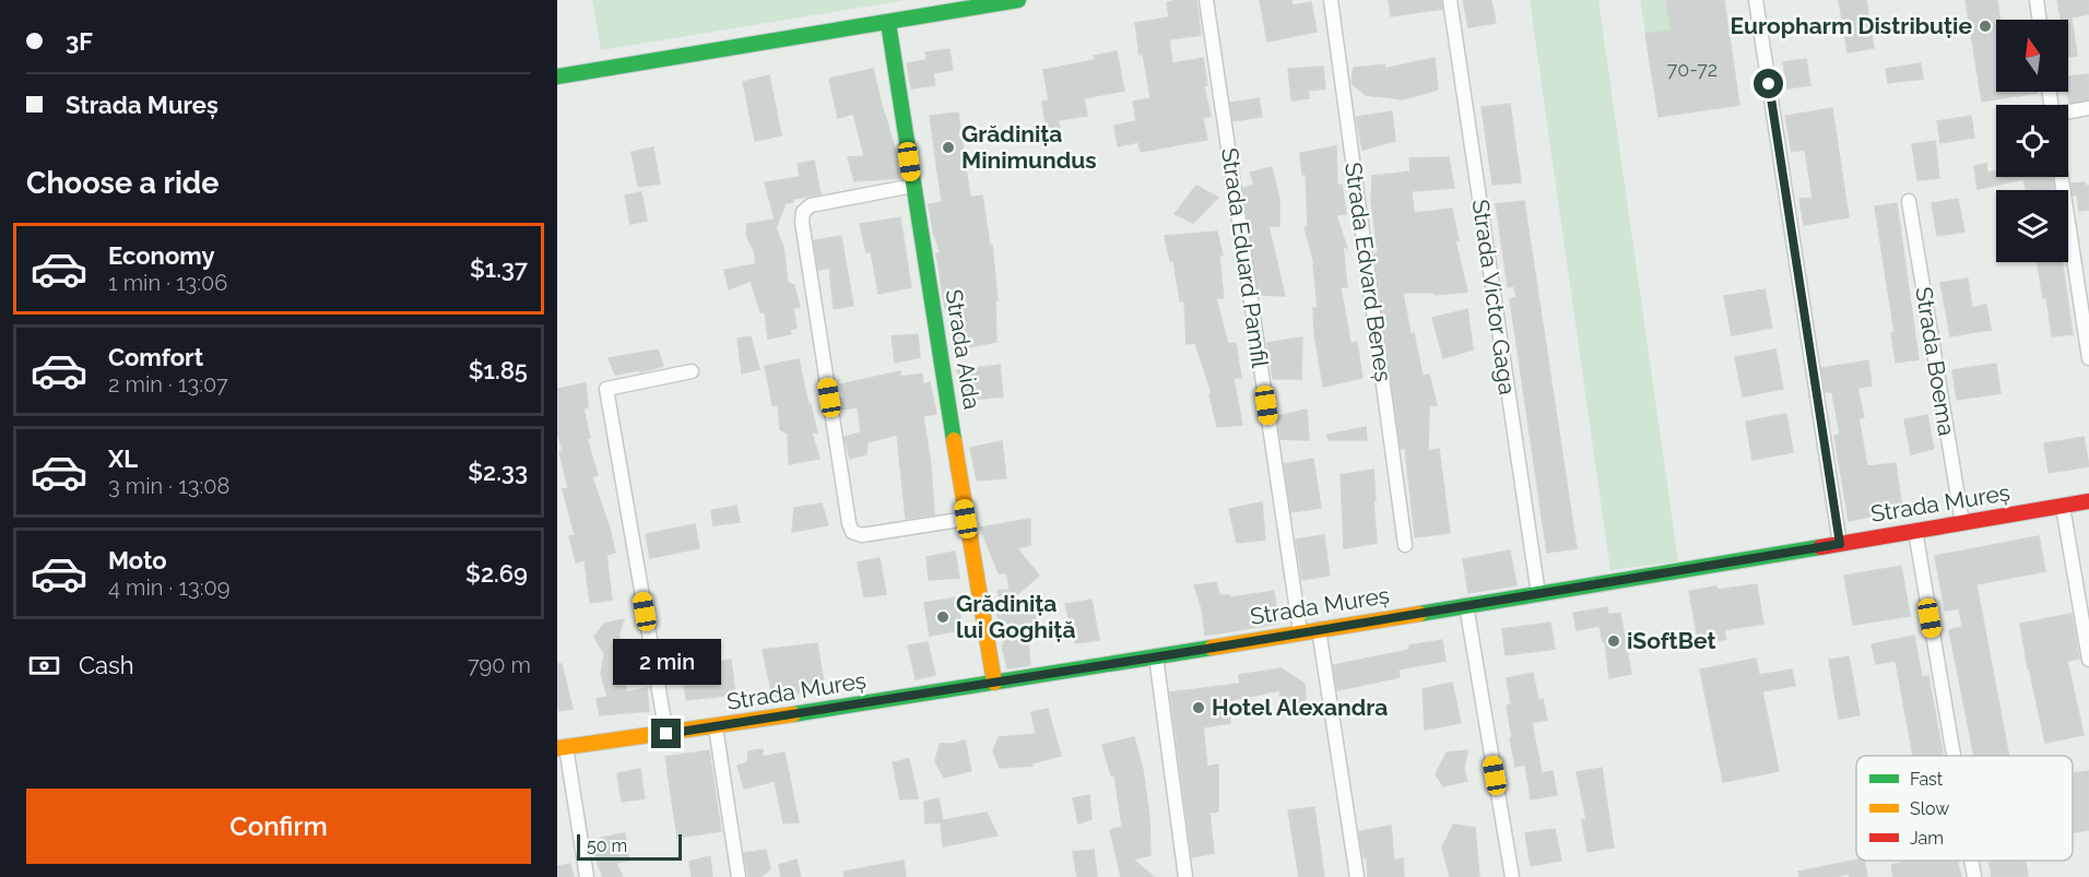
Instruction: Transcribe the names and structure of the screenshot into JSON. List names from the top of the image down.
{
  "streets": {
    "street": [
      "Strada Eduard Pamfil",
      "Strada Edvard Beneș",
      "Strada Victor Gaga",
      "Strada Aida",
      "Strada Boema",
      "Strada Mureș"
    ]
  },
  "crossings": [
    ["Strada Eduard Pamfil", "Strada Mureș"],
    ["Strada Victor Gaga", "Strada Mureș"],
    ["Strada Aida", "Strada Mureș"],
    ["Strada Boema", "Strada Mureș"]
  ],
  "places": [
    "Europharm Distribuție",
    "Grădinița Minimundus",
    "Grădinița lui Goghiță",
    "iSoftBet",
    "Hotel Alexandra"
  ],
  "house_numbers": ["70-72"],
  "legend": ["Fast", "Slow", "Jam"],
  "scale_bar": "50 m",
  "north": "top",
  "page": {
    "banner": ["3F", "Strada Mureș"],
    "heading": "Choose a ride",
    "list": [
      {
        "name": "Economy",
        "note": "1 min · 13:06",
        "value": "$1.37"
      },
      {
        "name": "Comfort",
        "note": "2 min · 13:07",
        "value": "$1.85"
      },
      {
        "name": "XL",
        "note": "3 min · 13:08",
        "value": "$2.33"
      },
      {
        "name": "Moto",
        "note": "4 min · 13:09",
        "value": "$2.69"
      }
    ],
    "pay": ["Cash", "790 m"],
    "bubble": "2 min",
    "buttons": "Confirm",
    "scale": "50 m"
  }
}
